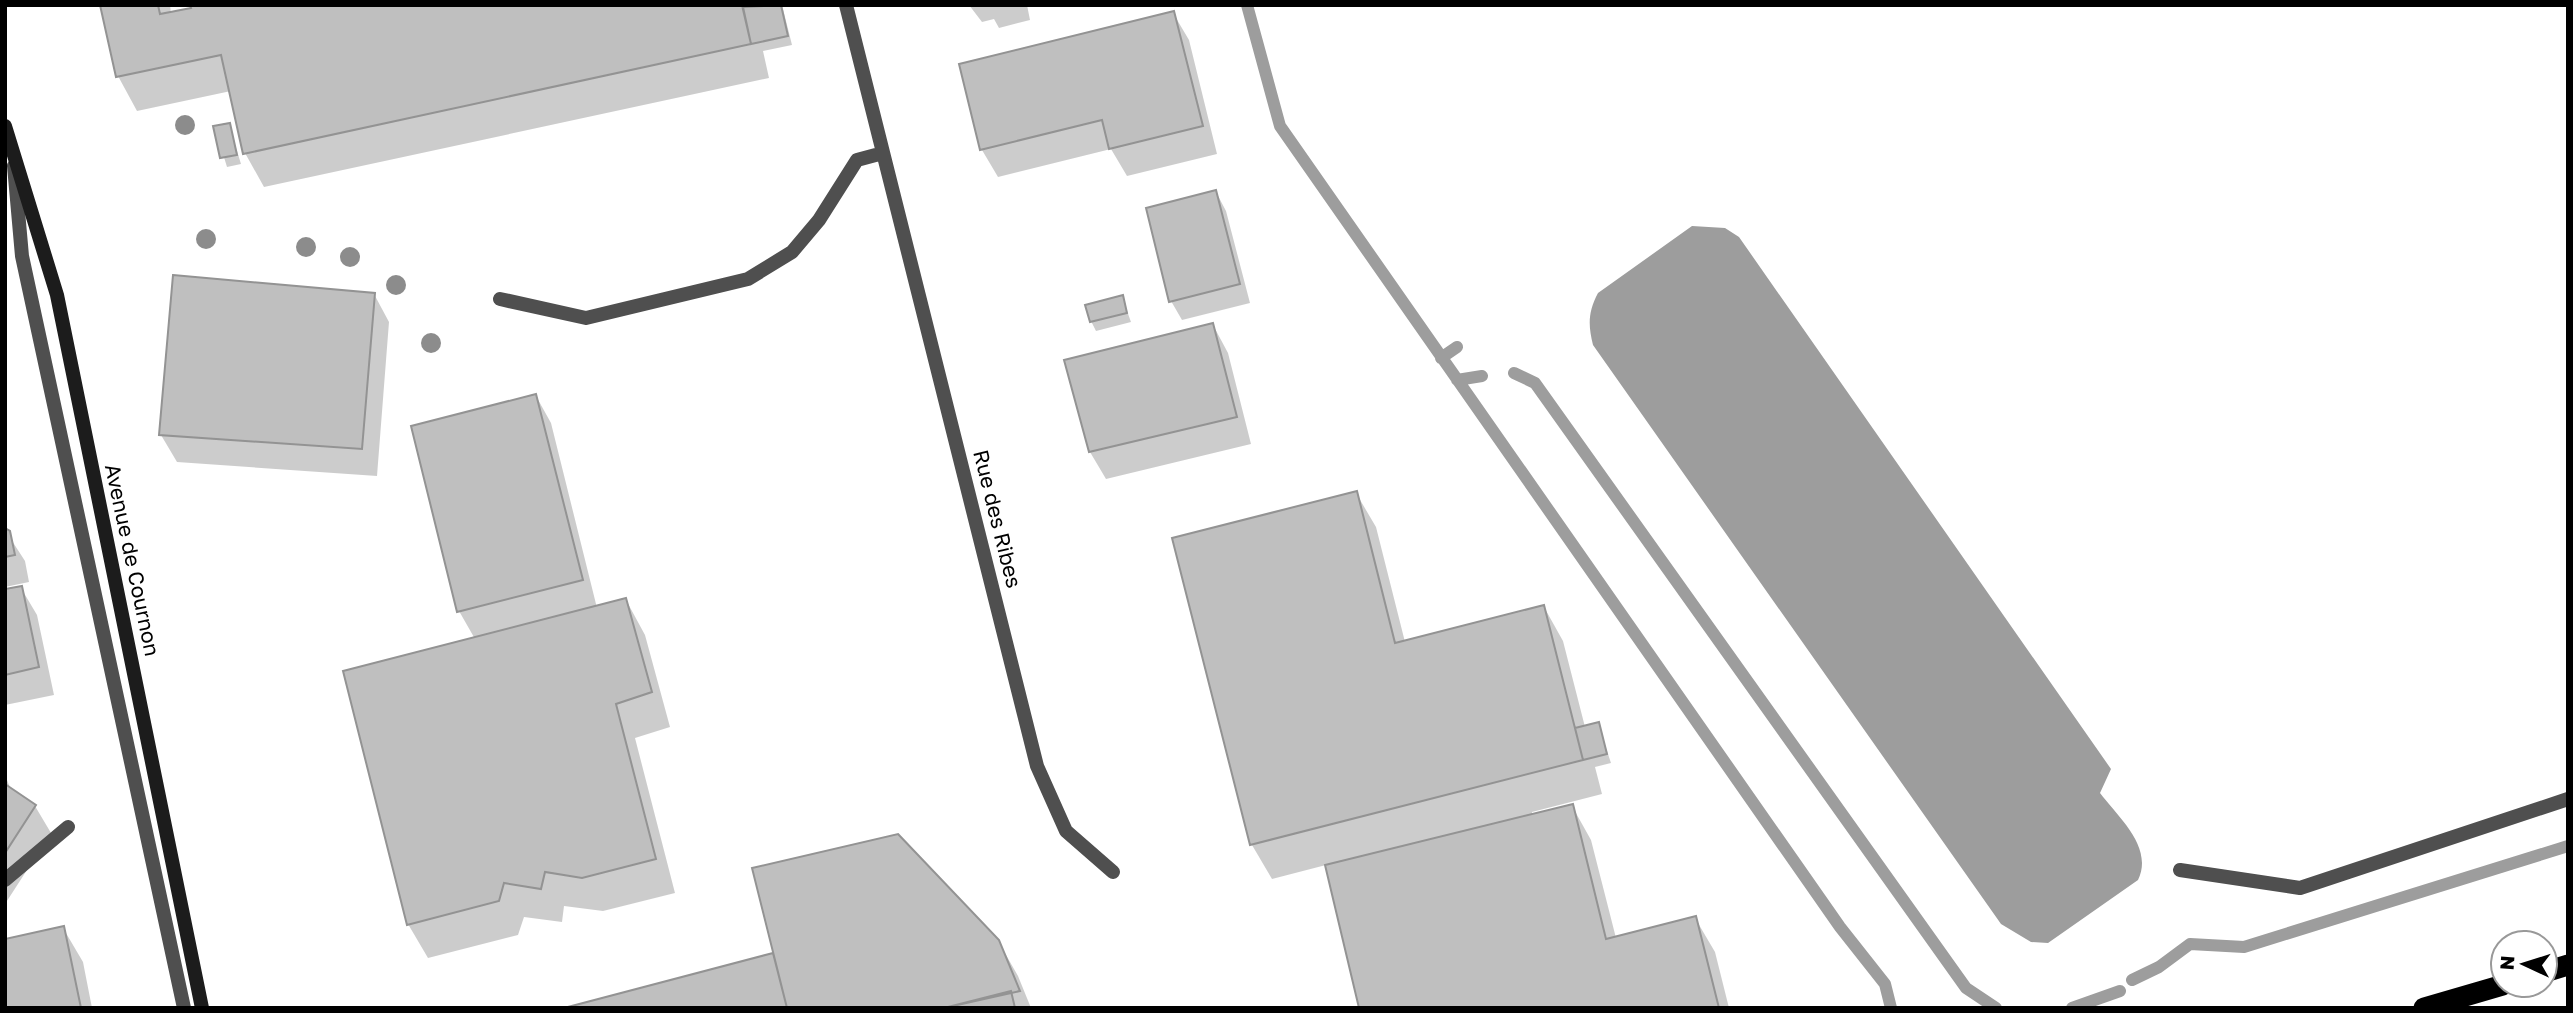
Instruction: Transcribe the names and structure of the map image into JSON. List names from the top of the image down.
{
  "streets": {
    "main road": ["Avenue de Cournon"],
    "street": ["Rue des Ribes"]
  },
  "north": "left"
}
